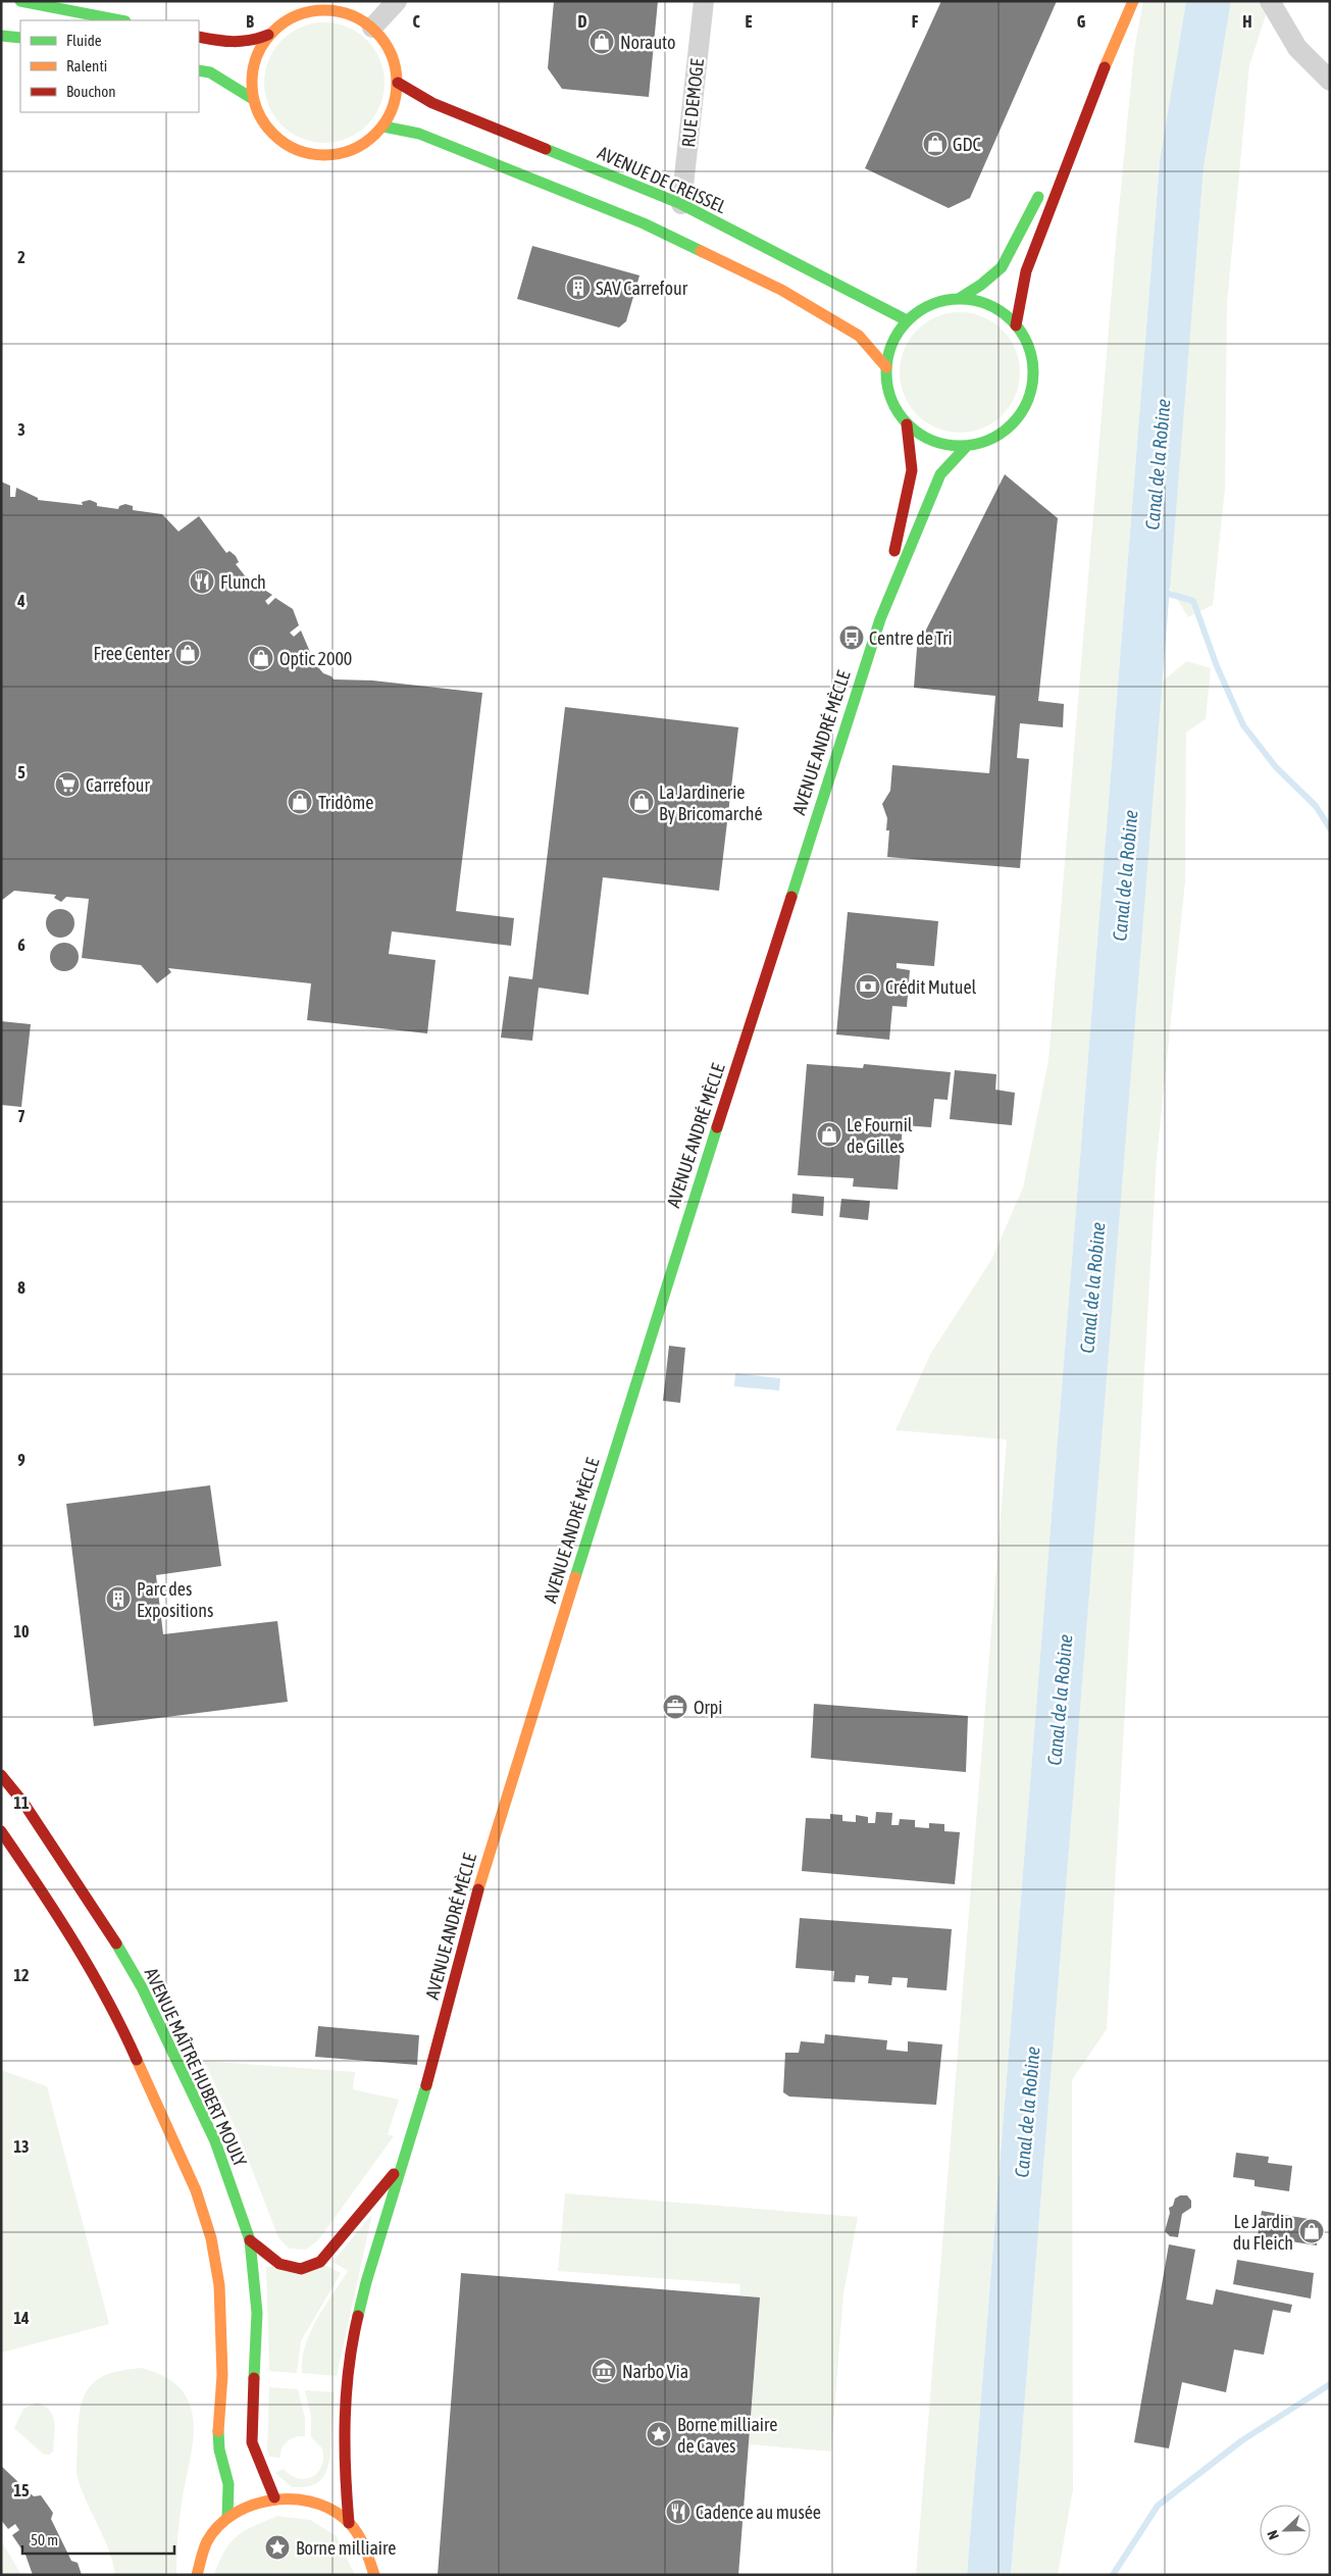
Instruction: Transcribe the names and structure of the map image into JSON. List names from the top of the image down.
{
  "streets": {
    "street": [
      "RUE DEMOGE",
      "AVENUE DE CREISSEL",
      "AVENUE ANDRÉ MÈCLE",
      "AVENUE MAÎTRE HUBERT MOULY"
    ]
  },
  "crossings": [
    ["RUE DEMOGE", "AVENUE DE CREISSEL"],
    ["AVENUE DE CREISSEL", "AVENUE ANDRÉ MÈCLE"]
  ],
  "water": ["Canal de la Robine"],
  "places": {
    "shop": [
      "Norauto",
      "GDC",
      "Free Center",
      "Optic 2000",
      "Tridôme",
      "La Jardinerie By Bricomarché",
      "Le Fournil de Gilles",
      "Le Jardin du Fleich"
    ],
    "building": ["SAV Carrefour", "Parc des Expositions"],
    "restaurant": ["Flunch", "Cadence au musée"],
    "bus stop": ["Centre de Tri"],
    "supermarket": ["Carrefour"],
    "bank": ["Crédit Mutuel"],
    "office": ["Orpi"],
    "museum": ["Narbo Via"],
    "place": ["Borne milliaire de Caves", "Borne milliaire"]
  },
  "legend": ["Fluide", "Ralenti", "Bouchon"],
  "scale_bar": "50 m",
  "north": "left",
  "grid": {
    "columns": [
      "B",
      "C",
      "D",
      "E",
      "F",
      "G",
      "H"
    ],
    "rows": [
      "2",
      "3",
      "4",
      "5",
      "6",
      "7",
      "8",
      "9",
      "10",
      "11",
      "12",
      "13",
      "14",
      "15"
    ]
  }
}
